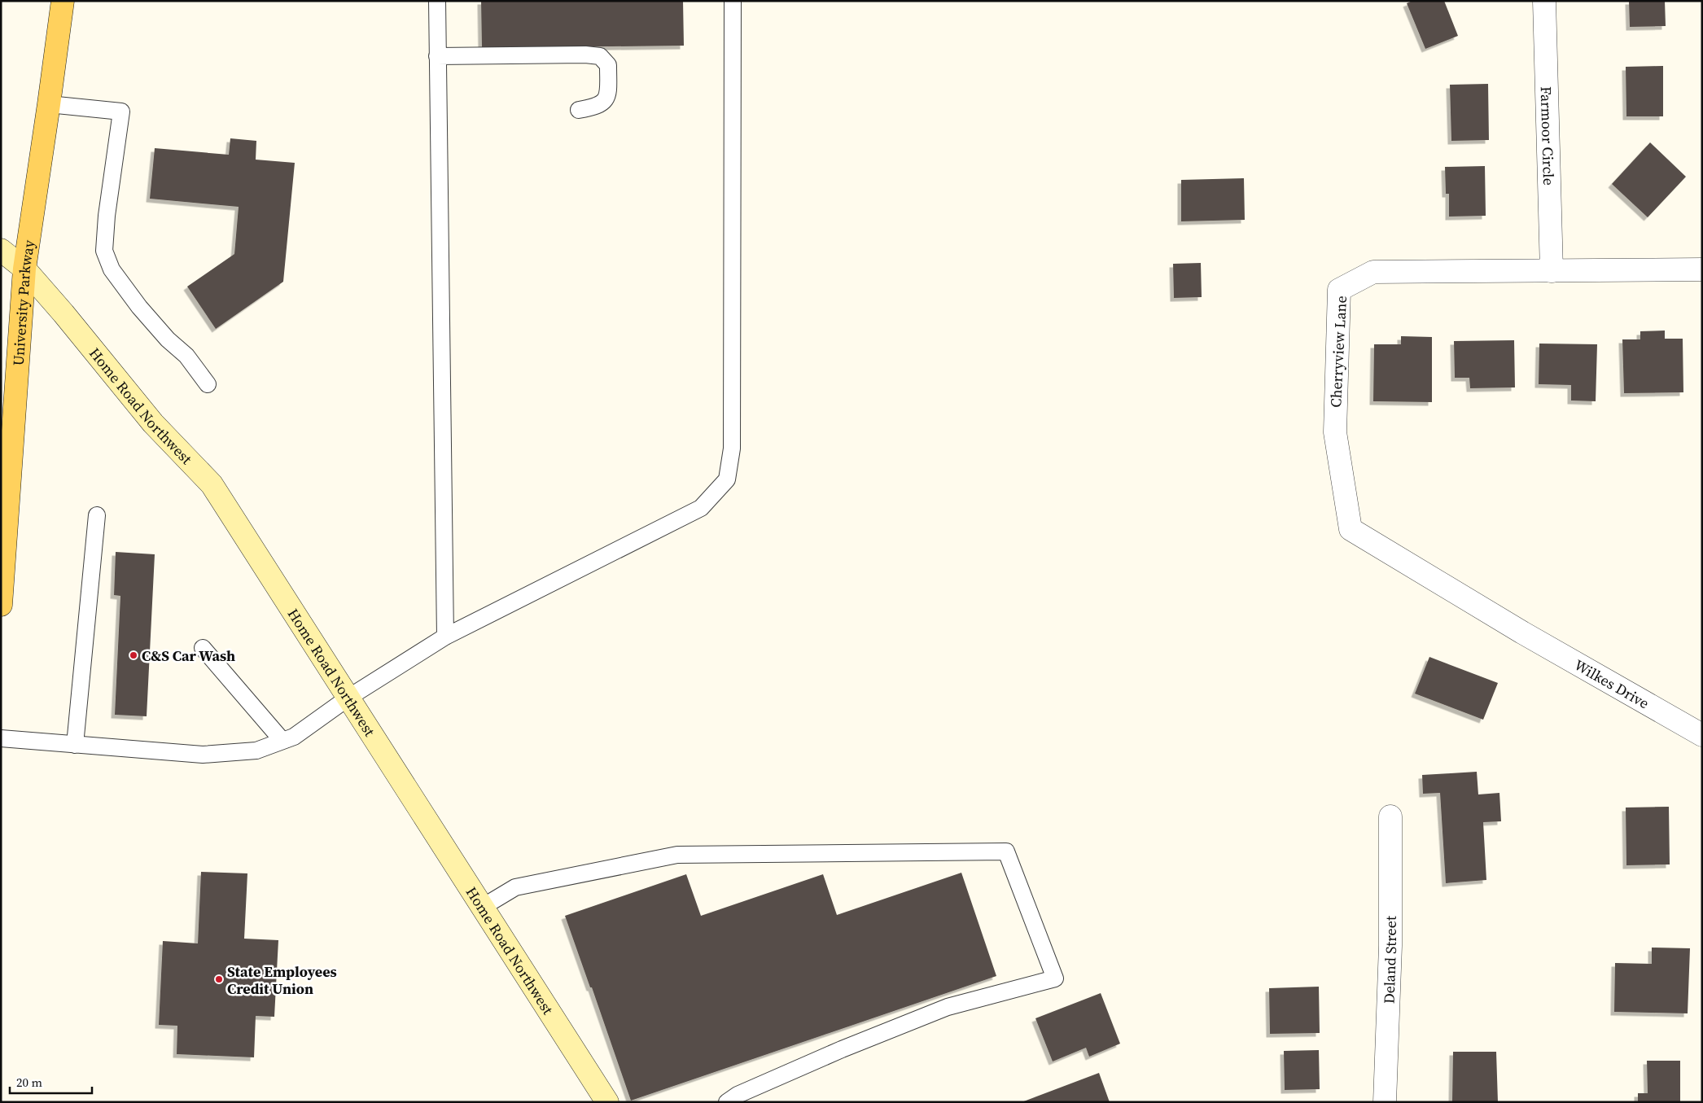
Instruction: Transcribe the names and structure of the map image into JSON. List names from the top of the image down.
{
  "streets": {
    "main road": ["University Parkway"],
    "street": [
      "Farmoor Circle",
      "Cherryview Lane",
      "Home Road Northwest",
      "Wilkes Drive",
      "Deland Street"
    ]
  },
  "crossings": [
    ["Farmoor Circle", "Cherryview Lane"],
    ["University Parkway", "Home Road Northwest"],
    ["Cherryview Lane", "Wilkes Drive"]
  ],
  "places": ["C&S Car Wash", "State Employees Credit Union"],
  "scale_bar": "20 m"
}
